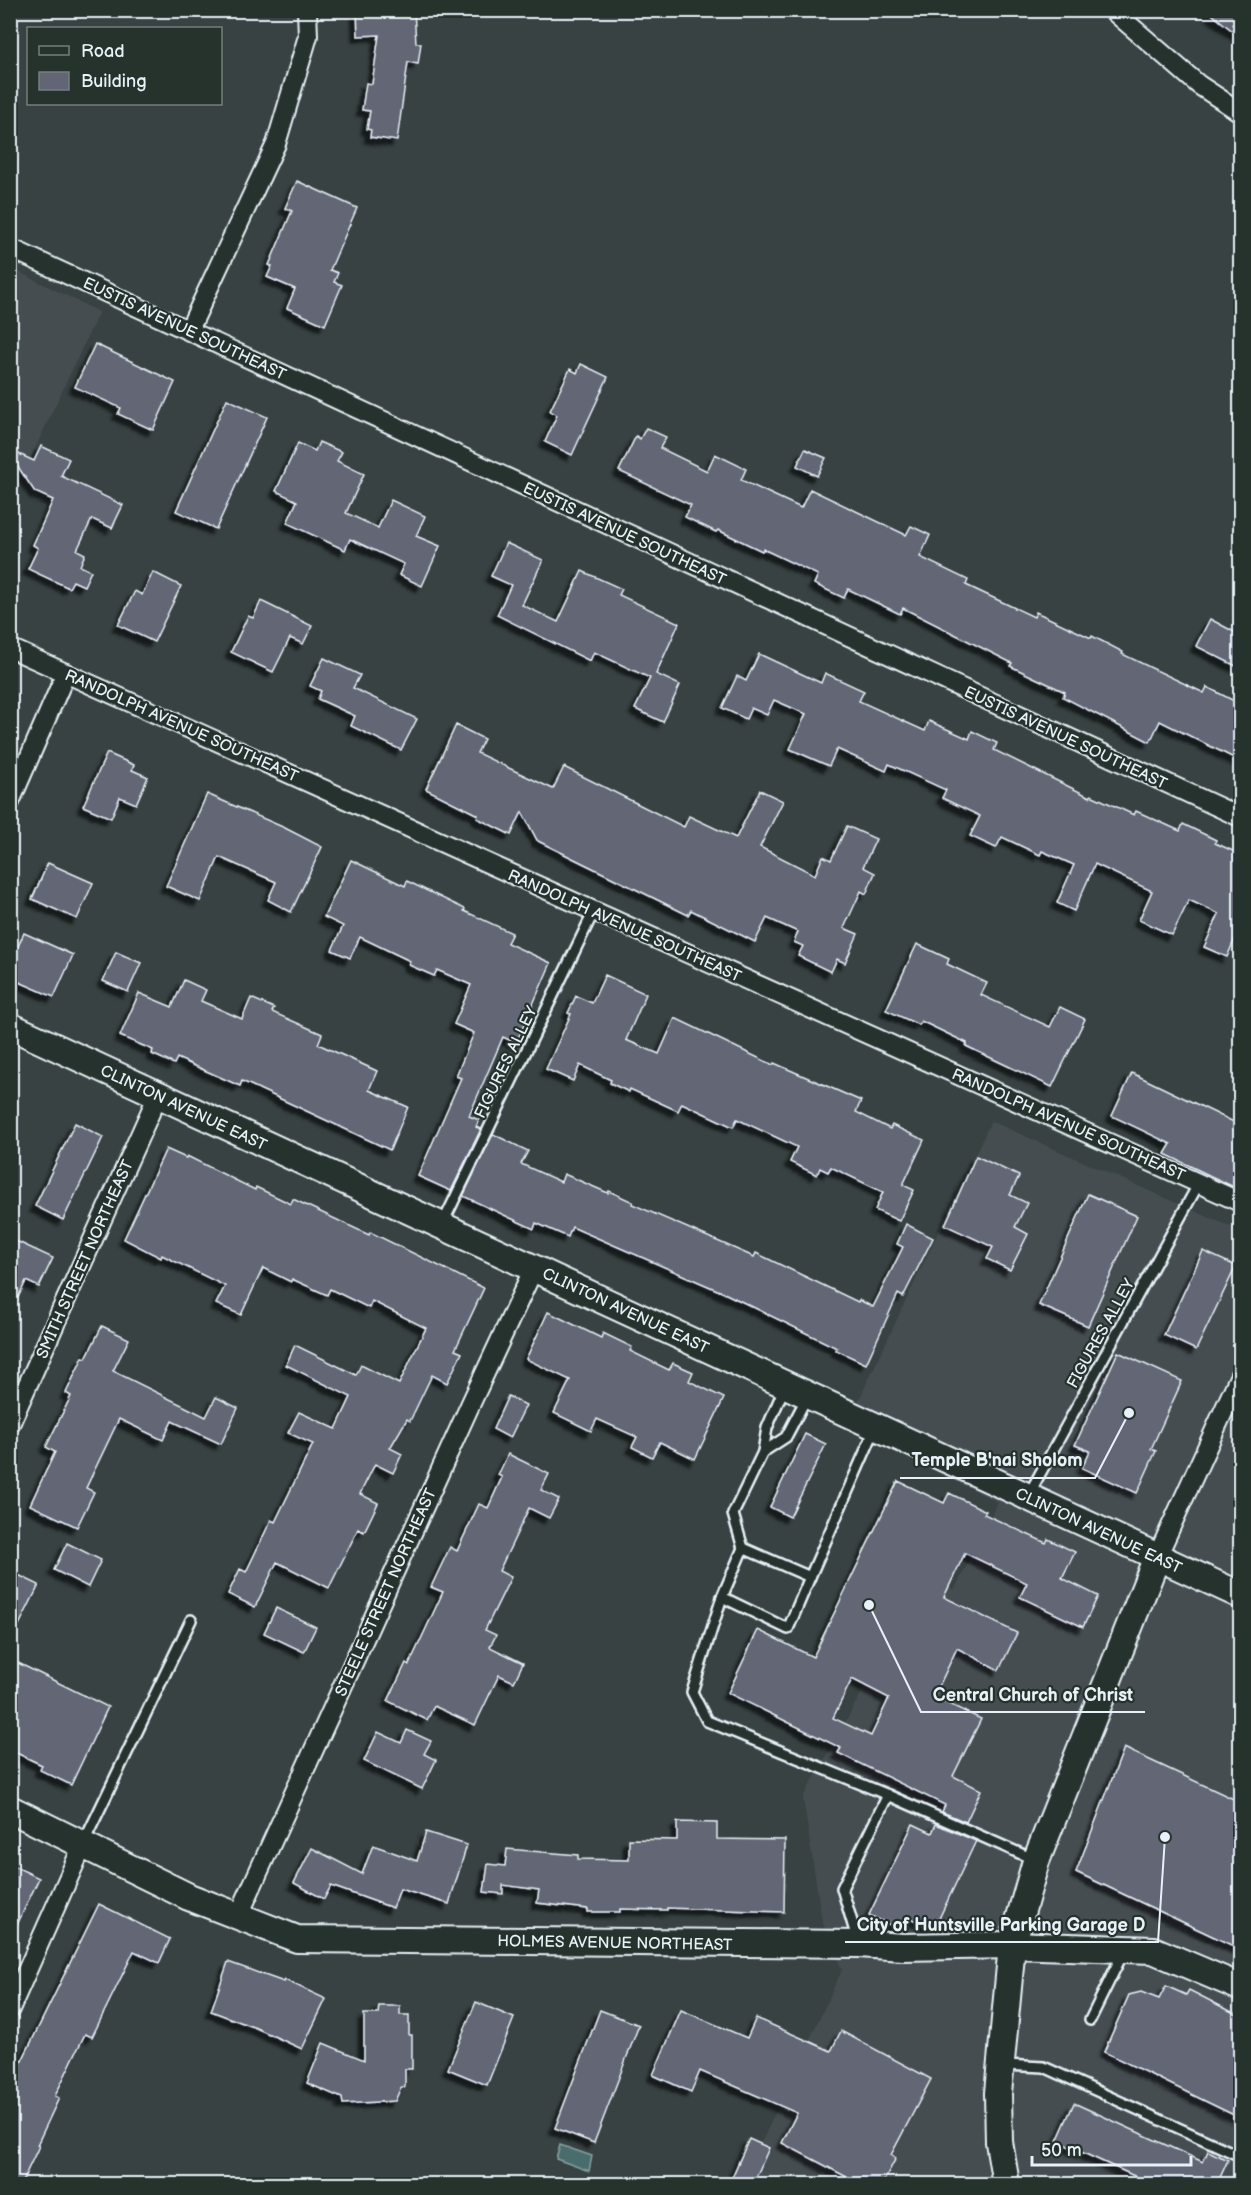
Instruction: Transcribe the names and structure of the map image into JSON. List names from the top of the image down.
{
  "streets": {
    "street": [
      "EUSTIS AVENUE SOUTHEAST",
      "RANDOLPH AVENUE SOUTHEAST",
      "CLINTON AVENUE EAST",
      "SMITH STREET NORTHEAST",
      "STEELE STREET NORTHEAST",
      "HOLMES AVENUE NORTHEAST"
    ],
    "lane": ["FIGURES ALLEY"]
  },
  "crossings": [
    ["RANDOLPH AVENUE SOUTHEAST", "FIGURES ALLEY"],
    ["FIGURES ALLEY", "CLINTON AVENUE EAST"],
    ["CLINTON AVENUE EAST", "SMITH STREET NORTHEAST"],
    ["CLINTON AVENUE EAST", "STEELE STREET NORTHEAST"],
    ["STEELE STREET NORTHEAST", "HOLMES AVENUE NORTHEAST"]
  ],
  "places": ["Temple B'nai Sholom", "Central Church of Christ", "City of Huntsville Parking Garage D"],
  "legend": ["Road", "Building"],
  "scale_bar": "50 m"
}
